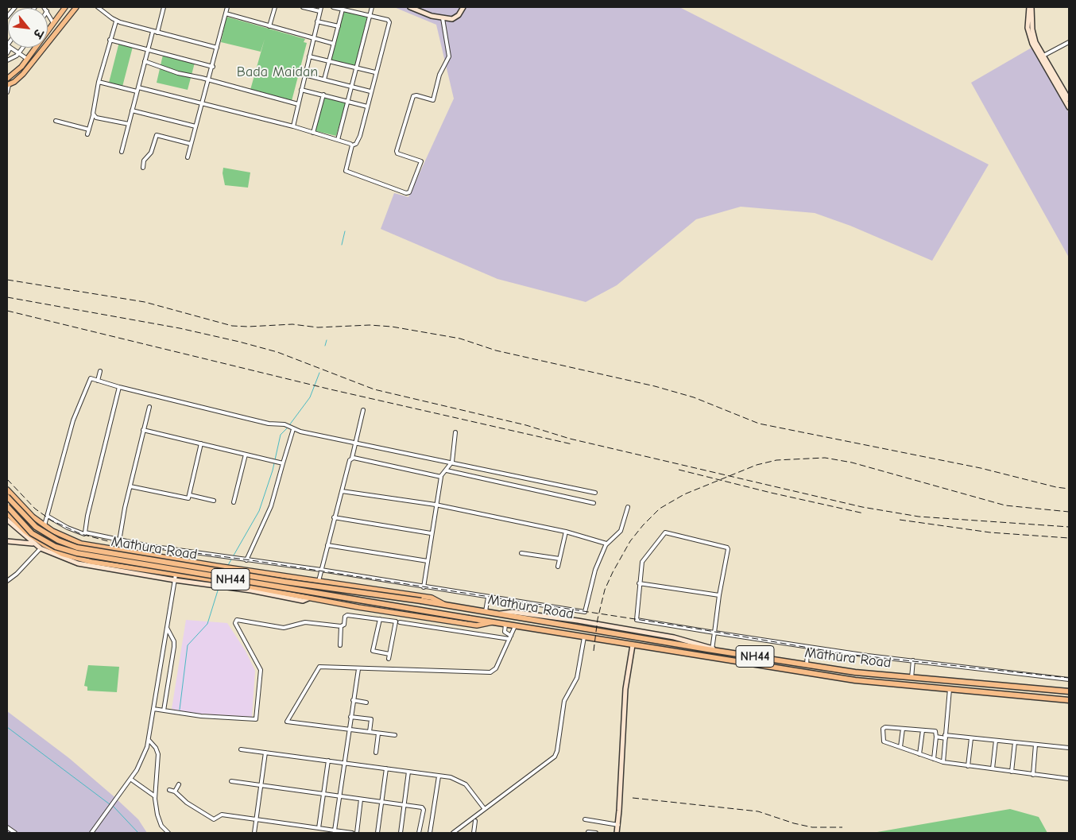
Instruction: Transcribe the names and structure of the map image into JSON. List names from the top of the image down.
{
  "streets": {
    "highway": ["Mathura Road", "NH44"]
  },
  "parks": ["Bada Maidan"],
  "north": "bottom right"
}
